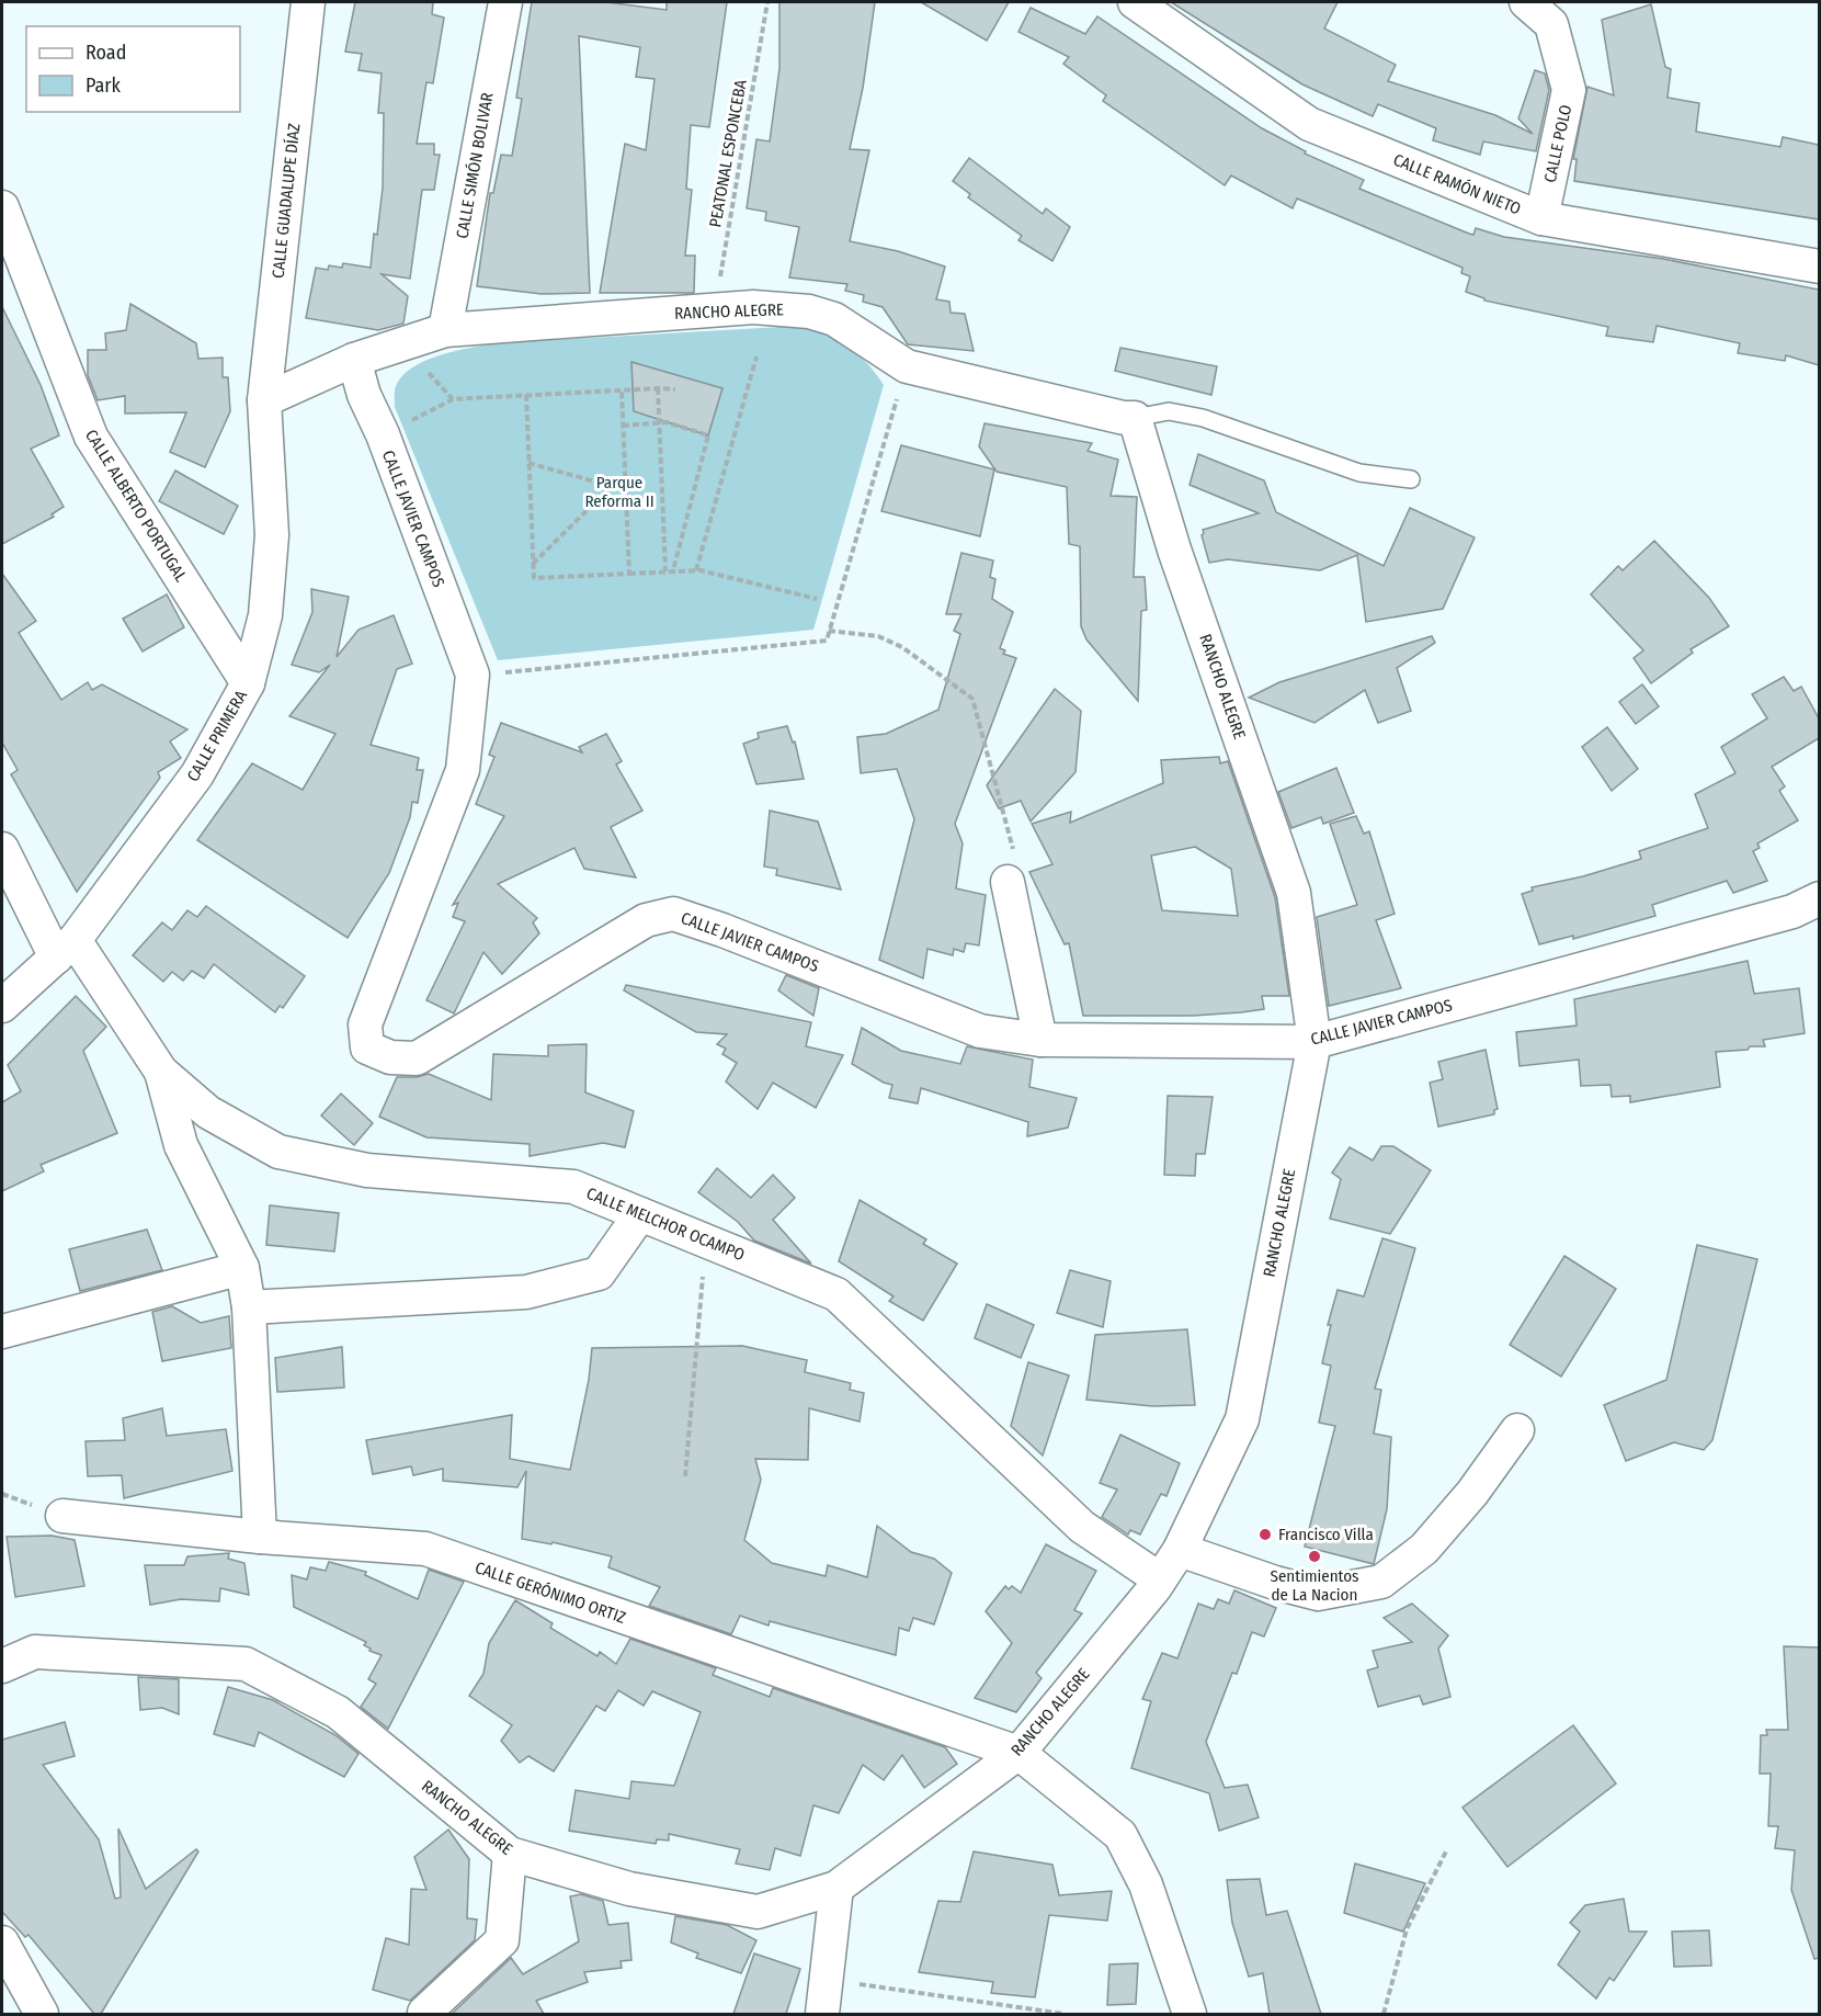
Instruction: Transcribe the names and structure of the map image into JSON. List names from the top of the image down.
{
  "streets": {
    "street": [
      "CALLE POLO",
      "CALLE SIMÓN BOLIVAR",
      "CALLE RAMÓN NIETO",
      "CALLE GUADALUPE DÍAZ",
      "RANCHO ALEGRE",
      "CALLE ALBERTO PORTUGAL",
      "CALLE JAVIER CAMPOS",
      "CALLE PRIMERA",
      "CALLE MELCHOR OCAMPO",
      "CALLE GERÓNIMO ORTIZ"
    ],
    "path": ["PEATONAL ESPONCEBA"]
  },
  "crossings": [
    ["CALLE POLO", "CALLE RAMÓN NIETO"],
    ["PEATONAL ESPONCEBA", "RANCHO ALEGRE"],
    ["CALLE SIMÓN BOLIVAR", "RANCHO ALEGRE"],
    ["CALLE GUADALUPE DÍAZ", "RANCHO ALEGRE"],
    ["CALLE GUADALUPE DÍAZ", "CALLE PRIMERA"],
    ["RANCHO ALEGRE", "CALLE JAVIER CAMPOS"],
    ["RANCHO ALEGRE", "CALLE PRIMERA"],
    ["RANCHO ALEGRE", "CALLE MELCHOR OCAMPO"],
    ["RANCHO ALEGRE", "CALLE GERÓNIMO ORTIZ"],
    ["CALLE ALBERTO PORTUGAL", "CALLE PRIMERA"],
    ["CALLE PRIMERA", "CALLE MELCHOR OCAMPO"]
  ],
  "parks": ["Parque Reforma II"],
  "places": ["Francisco Villa", "Sentimientos de La Nacion"],
  "legend": ["Road", "Park"]
}
